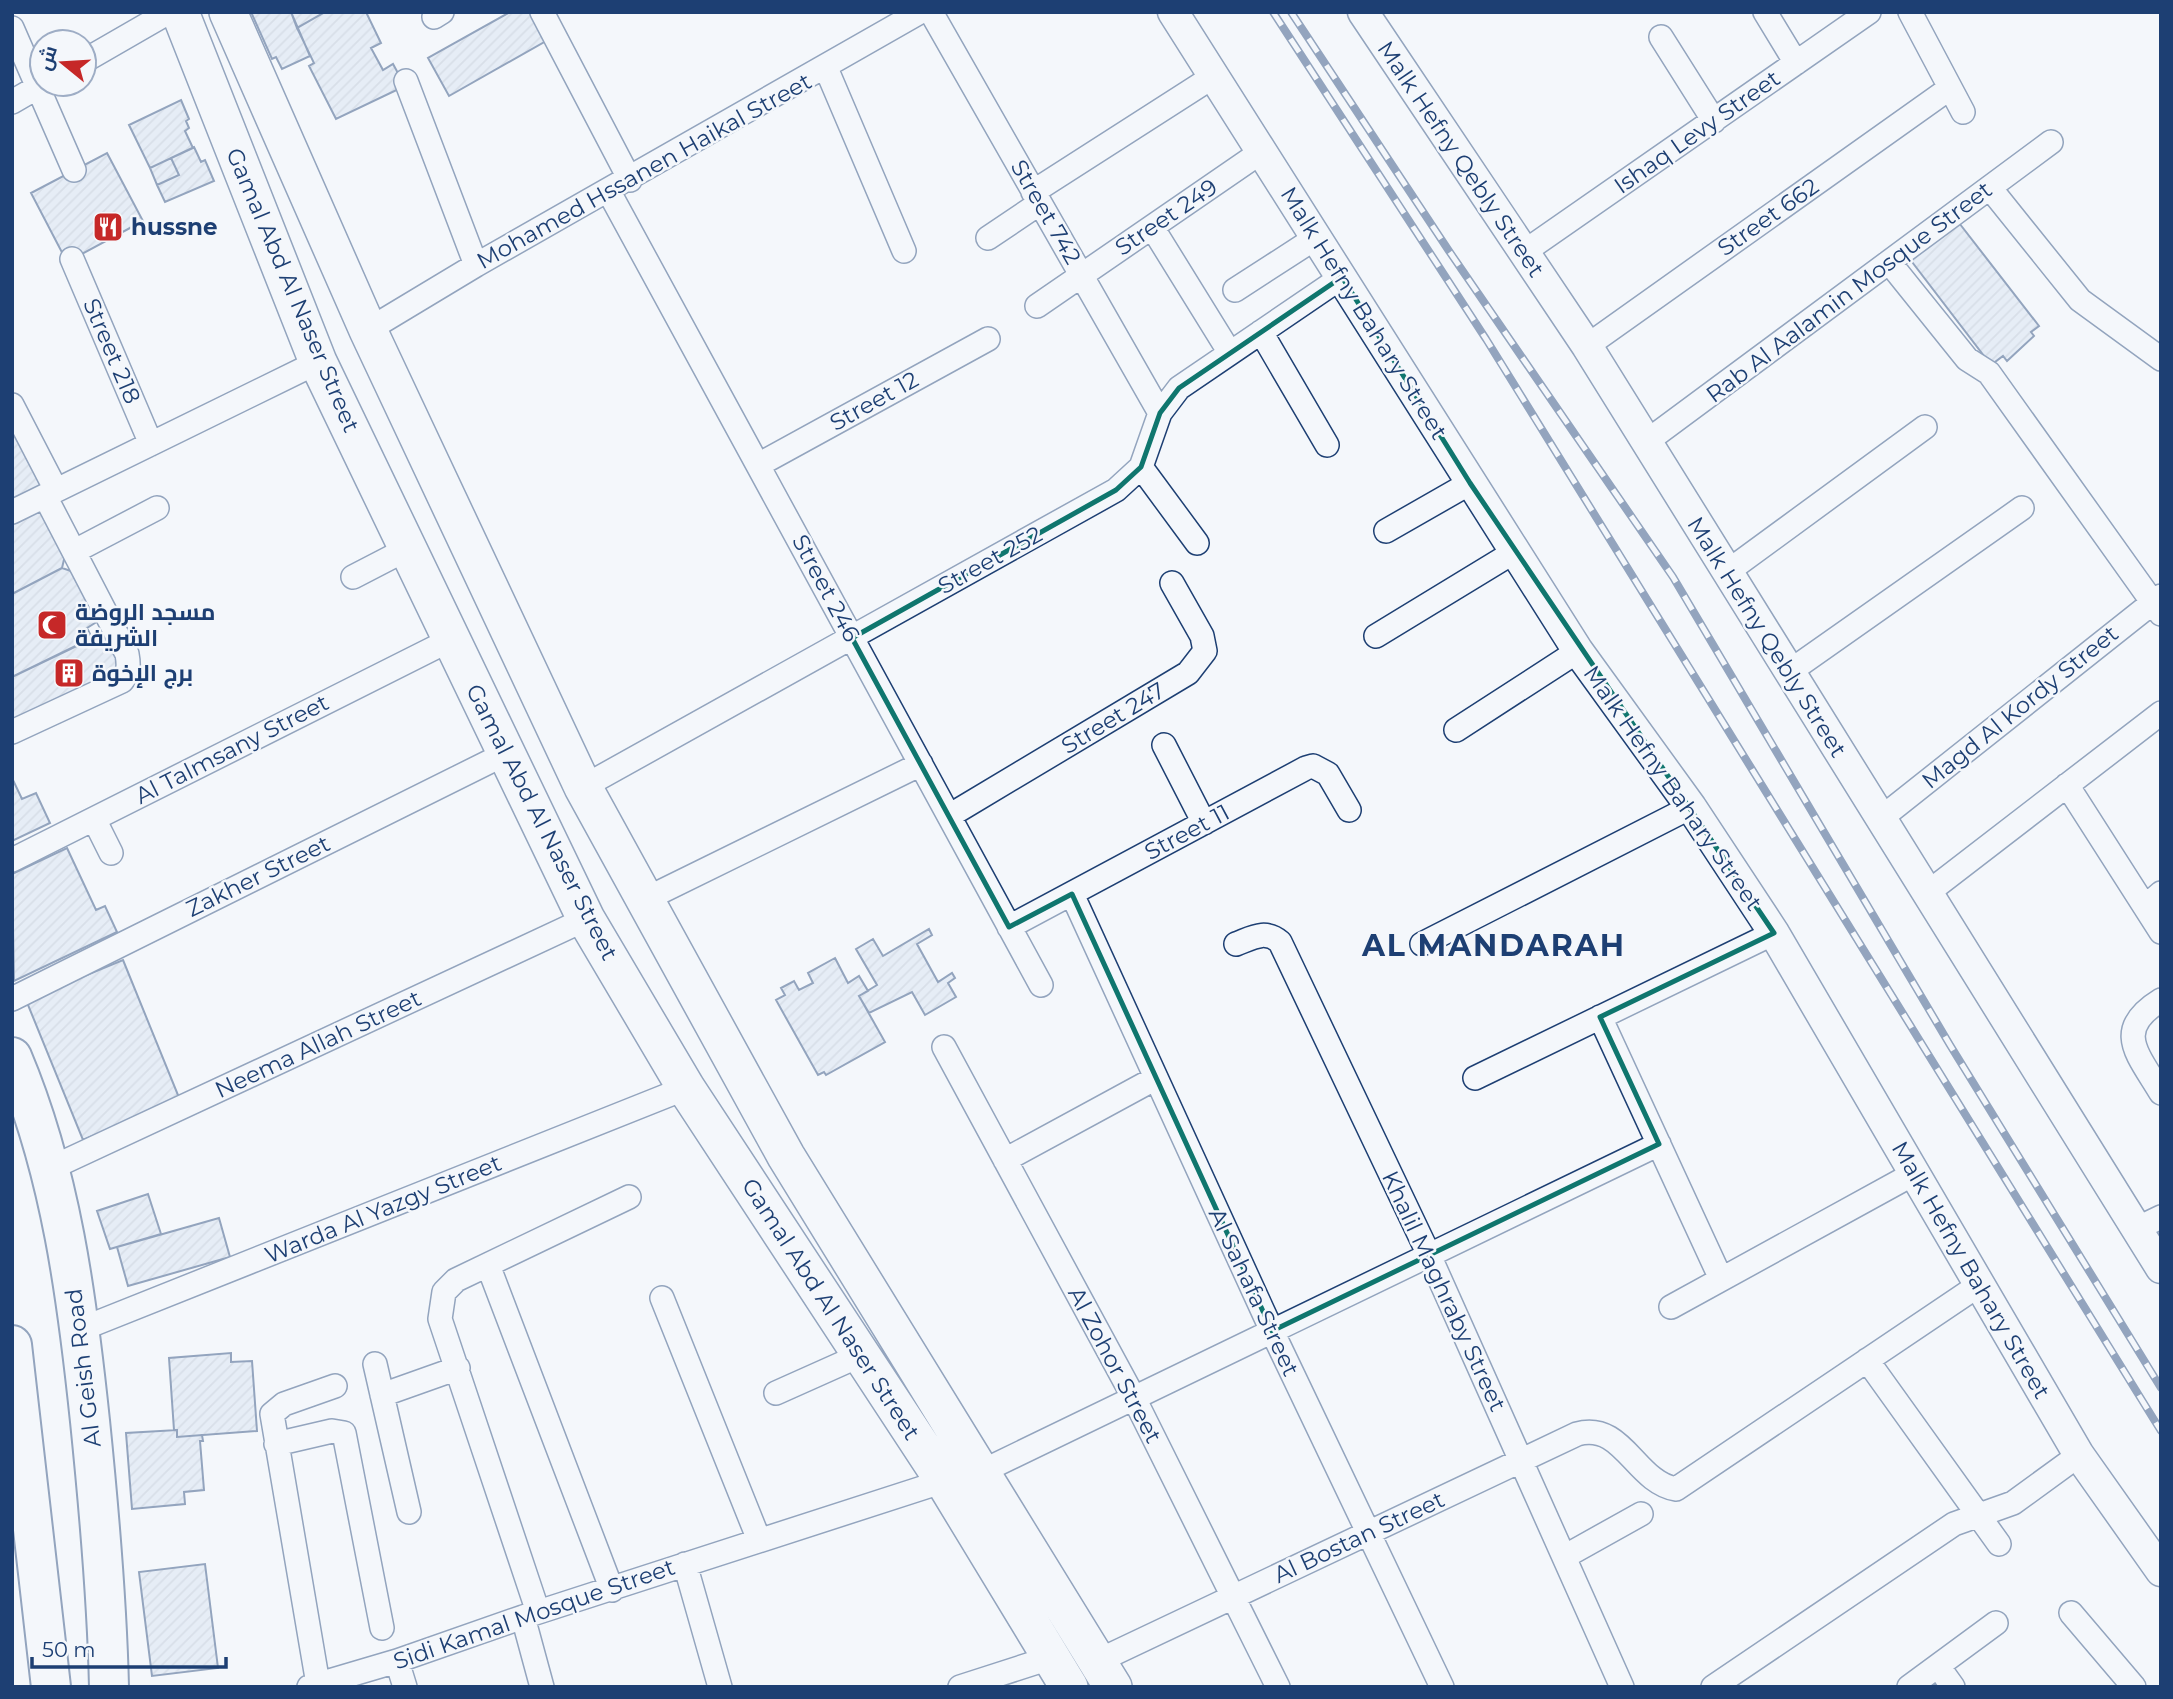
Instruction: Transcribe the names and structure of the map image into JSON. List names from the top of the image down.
{
  "streets": {
    "highway": ["Al Geish Road"],
    "main road": ["Gamal Abd Al Naser Street"],
    "street": [
      "Ishaq Levy Street",
      "Malk Hefny Qebly Street",
      "Mohamed Hssanen Haikal Street",
      "Street 742",
      "Street 249",
      "Street 662",
      "Rab Al Aalamin Mosque Street",
      "Malk Hefny Bahary Street",
      "Street 218",
      "Street 12",
      "Street 252",
      "Street 246",
      "Magd Al Kordy Street",
      "Street 247",
      "Al Talmsany Street",
      "Street 11",
      "Zakher Street",
      "Neema Allah Street",
      "Warda Al Yazgy Street",
      "Khalil Maghraby Street",
      "Al Sahafa Street",
      "Al Zohor Street",
      "Al Bostan Street",
      "Sidi Kamal Mosque Street"
    ]
  },
  "crossings": [
    ["Ishaq Levy Street", "Malk Hefny Qebly Street"],
    ["Malk Hefny Qebly Street", "Street 662"],
    ["Malk Hefny Qebly Street", "Rab Al Aalamin Mosque Street"],
    ["Malk Hefny Qebly Street", "Magd Al Kordy Street"],
    ["Mohamed Hssanen Haikal Street", "Gamal Abd Al Naser Street"],
    ["Mohamed Hssanen Haikal Street", "Street 246"],
    ["Street 742", "Street 249"],
    ["Street 742", "Street 252"],
    ["Street 249", "Malk Hefny Bahary Street"],
    ["Gamal Abd Al Naser Street", "Street 252"],
    ["Gamal Abd Al Naser Street", "Al Talmsany Street"],
    ["Gamal Abd Al Naser Street", "Zakher Street"],
    ["Gamal Abd Al Naser Street", "Neema Allah Street"],
    ["Gamal Abd Al Naser Street", "Warda Al Yazgy Street"],
    ["Gamal Abd Al Naser Street", "Al Bostan Street"],
    ["Gamal Abd Al Naser Street", "Sidi Kamal Mosque Street"],
    ["Malk Hefny Bahary Street", "Street 252"],
    ["Street 12", "Street 246"],
    ["Street 252", "Street 246"],
    ["Street 246", "Street 247"],
    ["Street 246", "Street 11"],
    ["Street 11", "Al Sahafa Street"],
    ["Neema Allah Street", "Al Geish Road"],
    ["Warda Al Yazgy Street", "Al Geish Road"],
    ["Khalil Maghraby Street", "Al Bostan Street"],
    ["Al Sahafa Street", "Al Bostan Street"],
    ["Al Zohor Street", "Al Bostan Street"]
  ],
  "districts": ["AL MANDARAH"],
  "places": {
    "restaurant": ["hussne"],
    "mosque": ["مسجد الروضة الشريفة"],
    "building": ["برج الإخوة"]
  },
  "scale_bar": "50 m",
  "north": "left"
}
